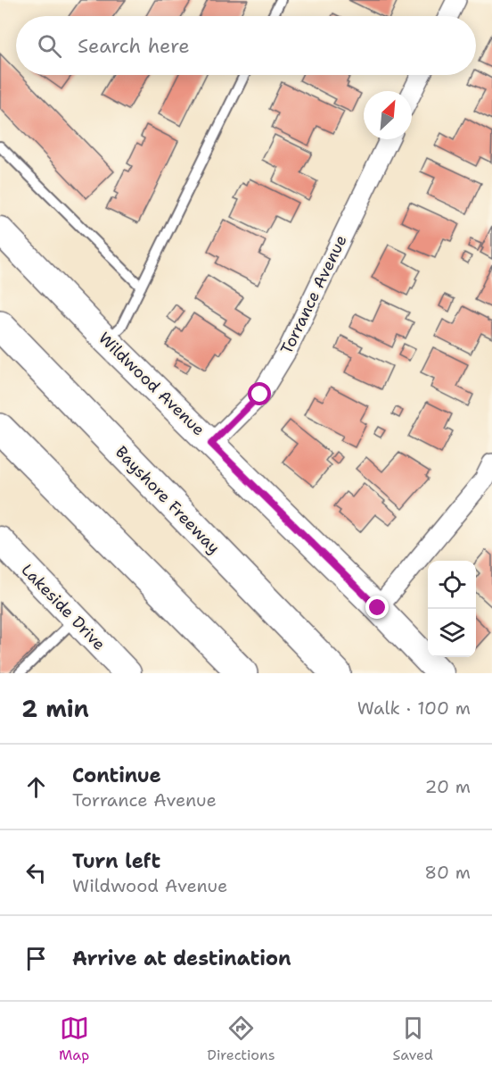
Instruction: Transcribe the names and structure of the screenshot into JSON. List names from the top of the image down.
{
  "streets": {
    "highway": ["Bayshore Freeway"],
    "street": ["Torrance Avenue", "Wildwood Avenue", "Lakeside Drive"]
  },
  "crossings": [
    ["Torrance Avenue", "Wildwood Avenue"]
  ],
  "north": "top right",
  "page": {
    "search": "Search here",
    "heading": ["2 min", "Walk · 100 m"],
    "list": [
      ["Continue", "Torrance Avenue", "20 m"],
      ["Turn left", "Wildwood Avenue", "80 m"],
      "Arrive at destination"
    ],
    "nav": ["Map", "Directions", "Saved"]
  }
}
